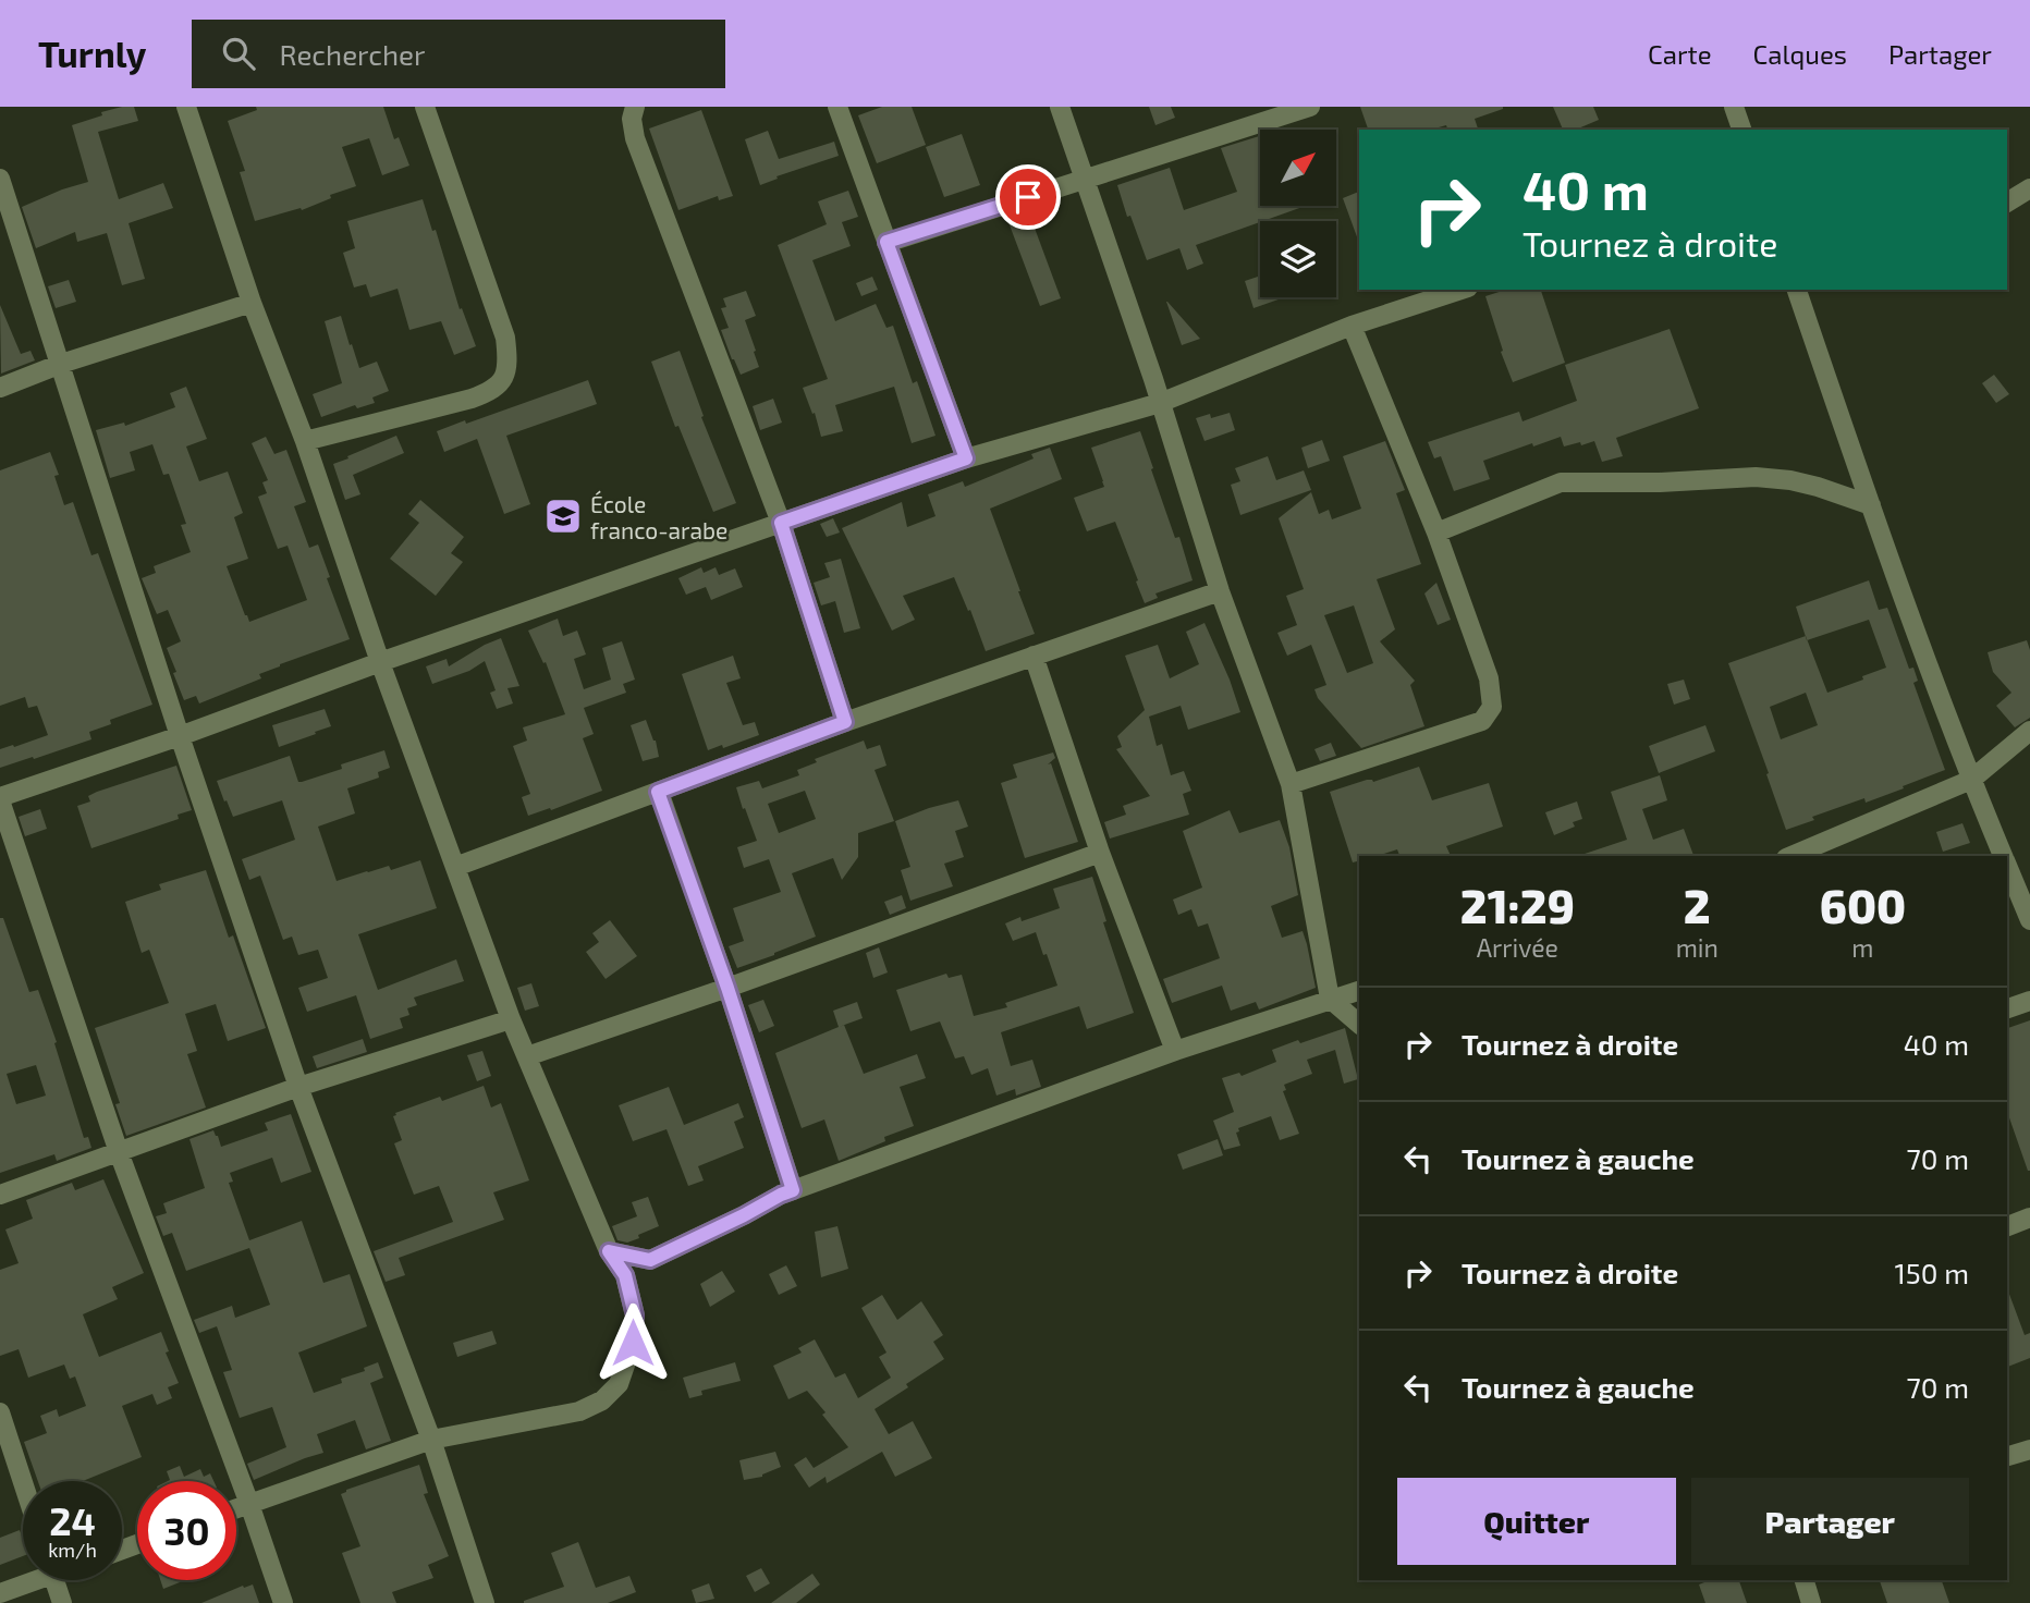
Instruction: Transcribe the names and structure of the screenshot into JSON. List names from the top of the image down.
{
  "places": {
    "school or university": ["École franco-arabe"]
  },
  "north": "top right",
  "page": {
    "header": "Turnly",
    "search": "Rechercher",
    "nav": ["Carte", "Calques", "Partager"],
    "turn": ["40 m", "Tournez à droite"],
    "eta": [
      "21:29",
      "Arrivée",
      "2",
      "min",
      "600",
      "m"
    ],
    "list": [
      {
        "name": "Tournez à droite",
        "value": "40 m"
      },
      {
        "name": "Tournez à gauche",
        "value": "70 m"
      },
      {
        "name": "Tournez à droite",
        "value": "150 m"
      },
      {
        "name": "Tournez à gauche",
        "value": "70 m"
      }
    ],
    "buttons": ["Quitter", "Partager"],
    "speed": "24 km/h",
    "limit": "30"
  }
}
